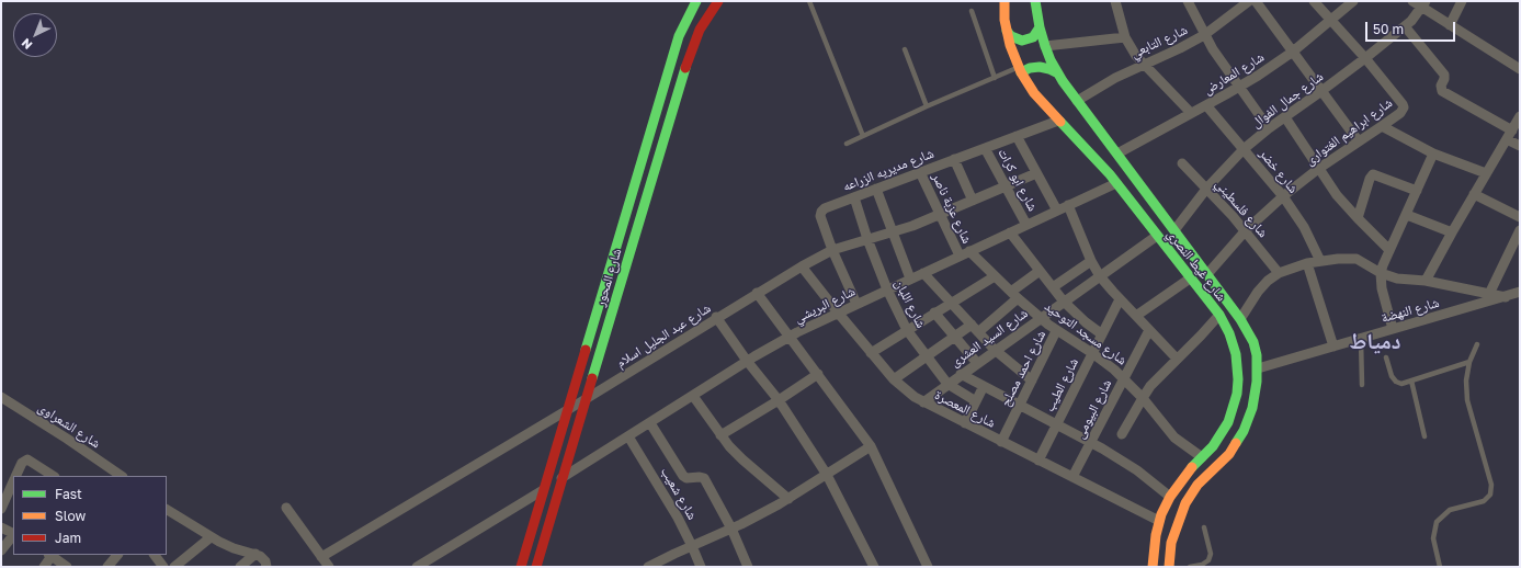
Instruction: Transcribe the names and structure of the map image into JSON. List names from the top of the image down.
{
  "streets": {
    "main road": ["شارع غيط النصري", "شارع المحور"],
    "street": [
      "شارع التابعي",
      "شارع المعارض",
      "شارع جمال الفوال",
      "شارع ابراهيم الغتوارى",
      "شارع مديريه الزراعه",
      "شارع خضر",
      "شارع ابو كرات",
      "شارع عزبة ناصر",
      "شارع فلسطيني",
      "شارع اللبان",
      "شارع البريشي",
      "شارع النهضة",
      "شارع مسجد التوحيد",
      "شارع عبد الجليل اسلام",
      "شارع السيد العشرى",
      "شارع احمد مصلح",
      "شارع الطيب",
      "شارع المعصرة",
      "شارع البيومى",
      "شارع الشعراوى",
      "شارع شعيب"
    ]
  },
  "crossings": [
    ["شارع التابعي", "شارع غيط النصري"],
    ["شارع المعارض", "شارع ابراهيم الغتوارى"],
    ["شارع المعارض", "شارع خضر"],
    ["شارع المعارض", "شارع غيط النصري"],
    ["شارع جمال الفوال", "شارع ابراهيم الغتوارى"],
    ["شارع جمال الفوال", "شارع خضر"],
    ["شارع جمال الفوال", "شارع فلسطيني"],
    ["شارع جمال الفوال", "شارع غيط النصري"],
    ["شارع ابراهيم الغتوارى", "شارع خضر"],
    ["شارع ابراهيم الغتوارى", "شارع فلسطيني"],
    ["شارع ابراهيم الغتوارى", "شارع غيط النصري"],
    ["شارع مديريه الزراعه", "شارع ابو كرات"],
    ["شارع مديريه الزراعه", "شارع عزبة ناصر"],
    ["شارع مديريه الزراعه", "شارع غيط النصري"],
    ["شارع مديريه الزراعه", "شارع اللبان"],
    ["شارع مديريه الزراعه", "شارع البريشي"],
    ["شارع مديريه الزراعه", "شارع عبد الجليل اسلام"],
    ["شارع ابو كرات", "شارع البريشي"],
    ["شارع ابو كرات", "شارع عبد الجليل اسلام"],
    ["شارع عزبة ناصر", "شارع البريشي"],
    ["شارع عزبة ناصر", "شارع عبد الجليل اسلام"],
    ["شارع غيط النصري", "شارع البريشي"],
    ["شارع غيط النصري", "شارع النهضة"],
    ["شارع غيط النصري", "شارع مسجد التوحيد"],
    ["شارع غيط النصري", "شارع السيد العشرى"],
    ["شارع غيط النصري", "شارع المعصرة"],
    ["شارع المحور", "شارع البريشي"],
    ["شارع المحور", "شارع عبد الجليل اسلام"],
    ["شارع اللبان", "شارع البريشي"],
    ["شارع اللبان", "شارع عبد الجليل اسلام"],
    ["شارع اللبان", "شارع السيد العشرى"],
    ["شارع البريشي", "شارع مسجد التوحيد"],
    ["شارع البريشي", "شارع المعصرة"],
    ["شارع البريشي", "شارع شعيب"],
    ["شارع مسجد التوحيد", "شارع السيد العشرى"],
    ["شارع مسجد التوحيد", "شارع احمد مصلح"],
    ["شارع مسجد التوحيد", "شارع الطيب"],
    ["شارع مسجد التوحيد", "شارع البيومى"],
    ["شارع عبد الجليل اسلام", "شارع المعصرة"],
    ["شارع السيد العشرى", "شارع المعصرة"],
    ["شارع احمد مصلح", "شارع المعصرة"],
    ["شارع الطيب", "شارع المعصرة"],
    ["شارع المعصرة", "شارع البيومى"]
  ],
  "districts": ["دمياط"],
  "legend": ["Fast", "Slow", "Jam"],
  "scale_bar": "50 m",
  "north": "bottom left"
}
